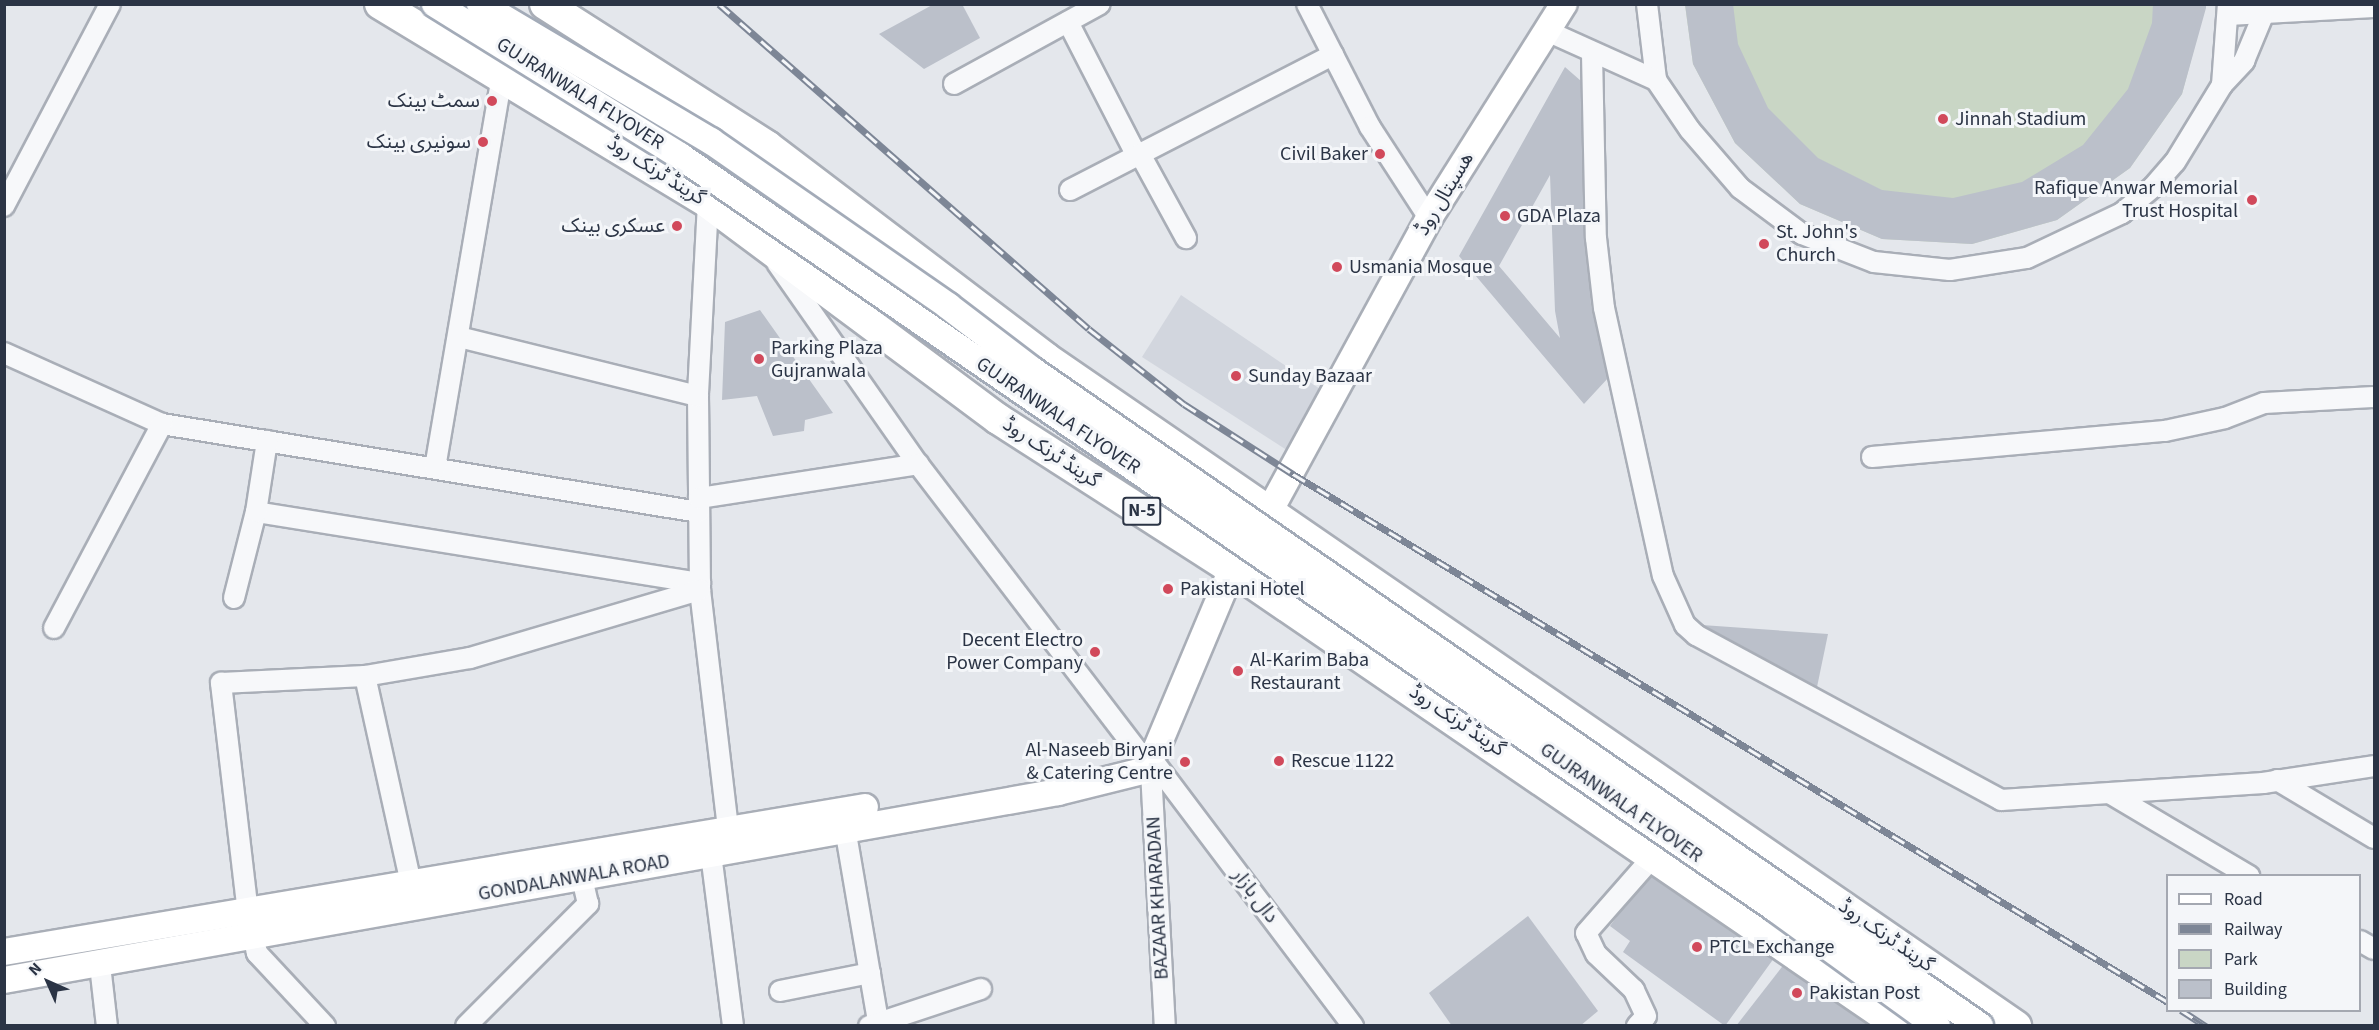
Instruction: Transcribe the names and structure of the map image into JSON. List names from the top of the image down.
{
  "streets": {
    "highway": ["گرینڈ ٹرنک روڈ", "N-5"],
    "main road": ["GUJRANWALA FLYOVER", "ھسپتال روڈ", "GONDALANWALA ROAD"],
    "street": ["دال بازار", "BAZAAR KHARADAN"]
  },
  "crossings": [
    ["گرینڈ ٹرنک روڈ", "ھسپتال روڈ"],
    ["گرینڈ ٹرنک روڈ", "دال بازار"],
    ["GONDALANWALA ROAD", "دال بازار"],
    ["GONDALANWALA ROAD", "BAZAAR KHARADAN"],
    ["دال بازار", "BAZAAR KHARADAN"]
  ],
  "places": [
    "سمٹ بینک",
    "Jinnah Stadium",
    "سونیری بینک",
    "Civil Baker",
    "Rafique Anwar Memorial Trust Hospital",
    "GDA Plaza",
    "عسکری بینک",
    "St. John's Church",
    "Usmania Mosque",
    "Parking Plaza Gujranwala",
    "Sunday Bazaar",
    "Pakistani Hotel",
    "Decent Electro Power Company",
    "Al-Karim Baba Restaurant",
    "Rescue 1122",
    "Al-Naseeb Biryani & Catering Centre",
    "PTCL Exchange",
    "Pakistan Post"
  ],
  "legend": [
    "Road",
    "Railway",
    "Park",
    "Building"
  ],
  "north": "top left"
}
